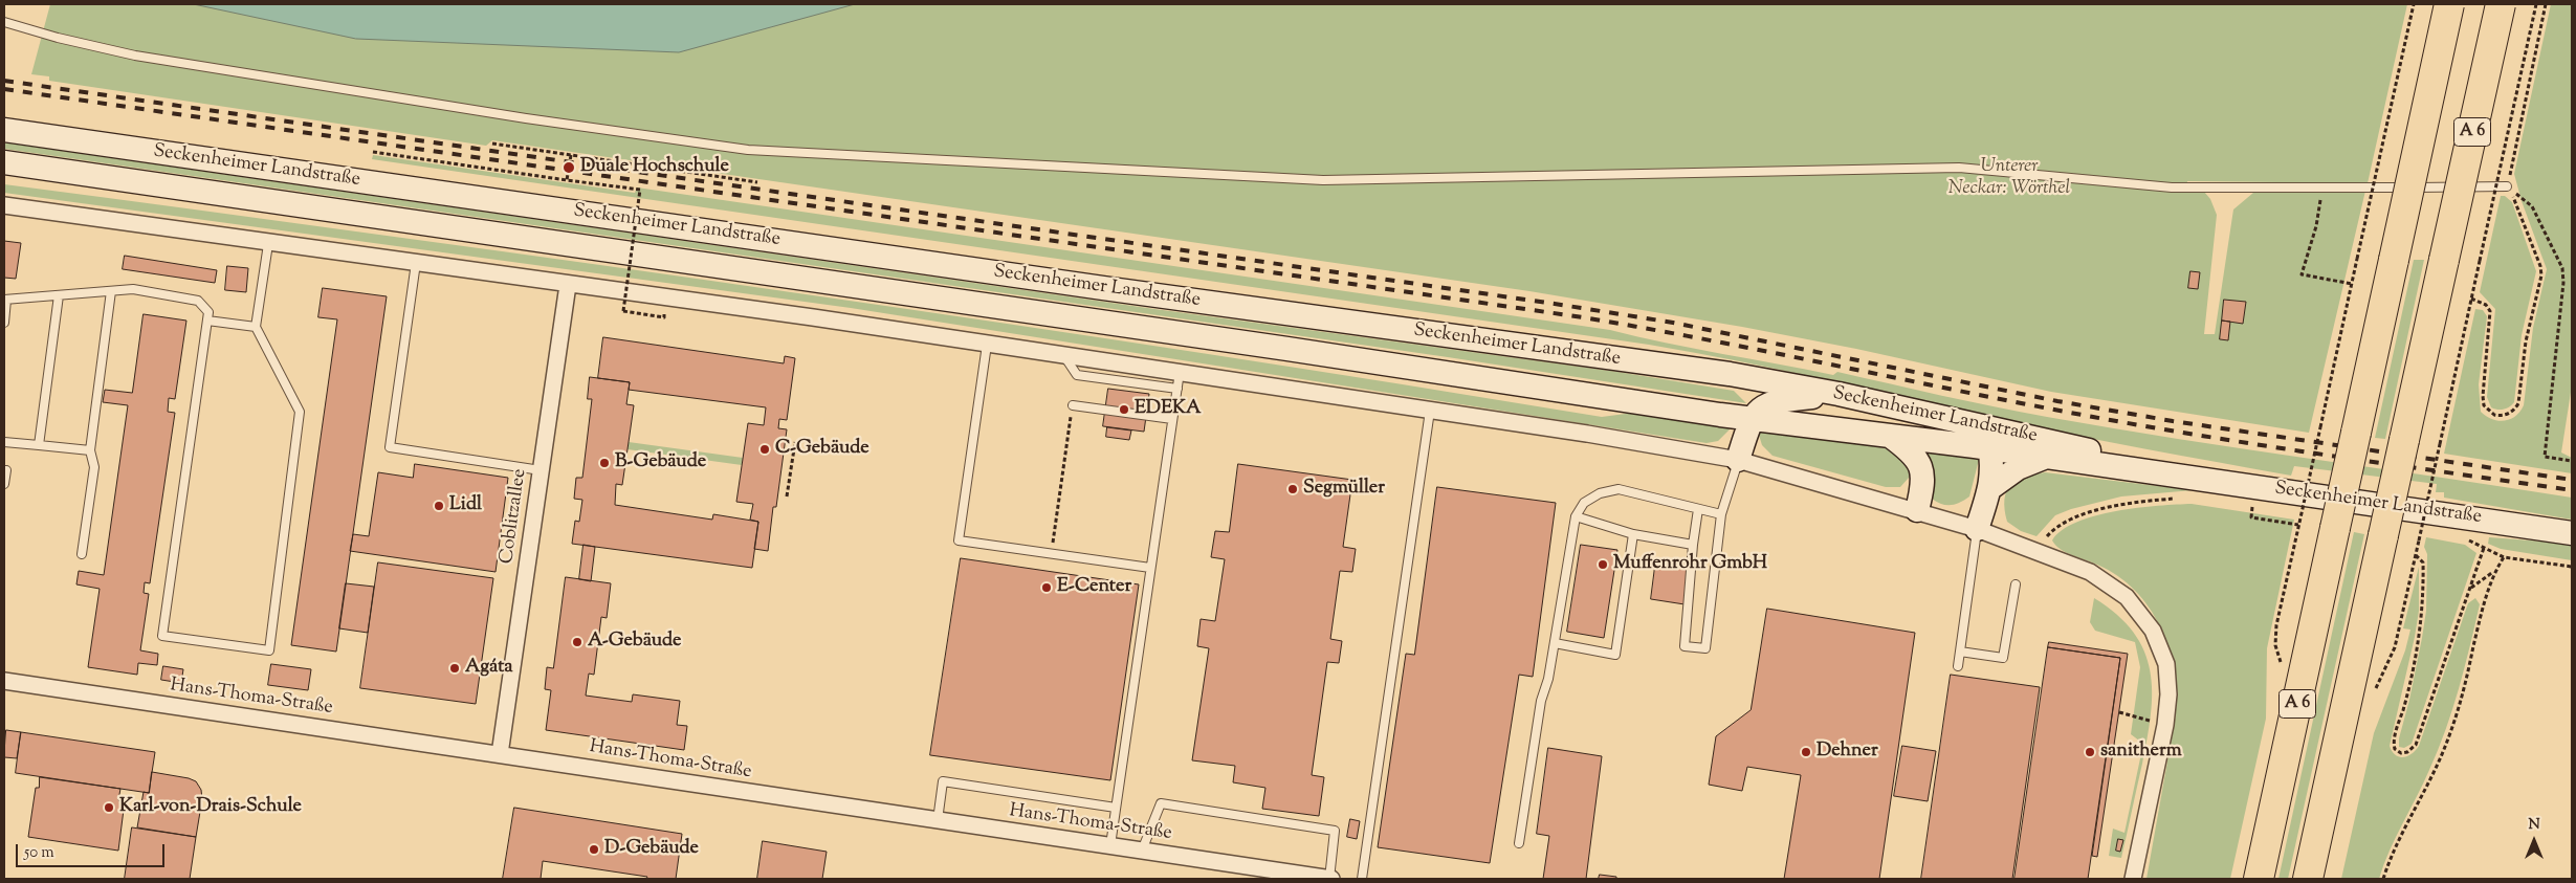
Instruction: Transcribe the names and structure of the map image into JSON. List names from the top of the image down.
{
  "streets": {
    "highway": ["A 6"],
    "main road": ["Seckenheimer Landstraße"],
    "street": ["Coblitzallee", "Hans-Thoma-Straße"]
  },
  "crossings": [
    ["Coblitzallee", "Hans-Thoma-Straße"]
  ],
  "parks": ["Unterer Neckar: Wörthel"],
  "places": [
    "Duale Hochschule",
    "EDEKA",
    "C-Gebäude",
    "B-Gebäude",
    "Segmüller",
    "Lidl",
    "Muffenrohr GmbH",
    "E-Center",
    "A-Gebäude",
    "Agáta",
    "Dehner",
    "sanitherm",
    "Karl-von-Drais-Schule",
    "D-Gebäude"
  ],
  "scale_bar": "50 m",
  "north": "top"
}
